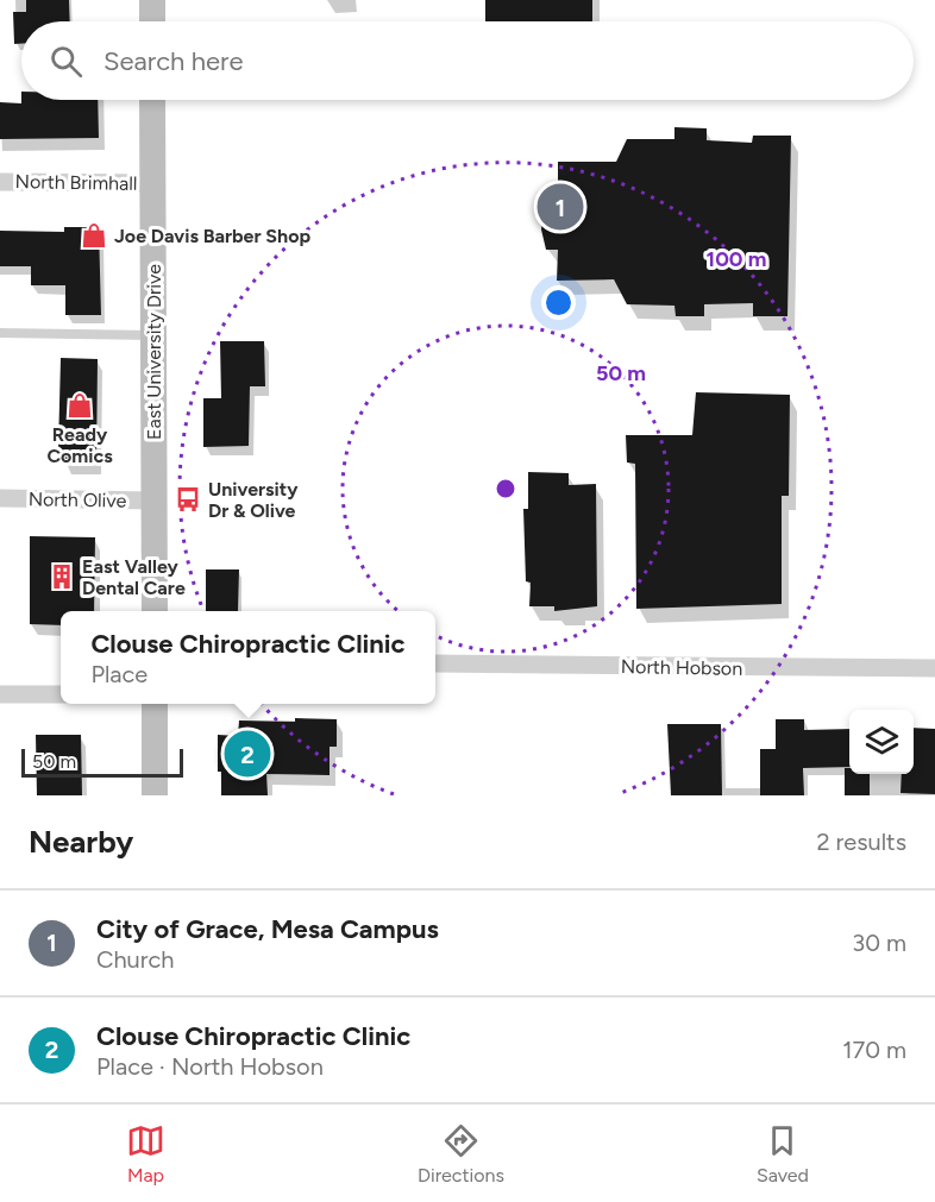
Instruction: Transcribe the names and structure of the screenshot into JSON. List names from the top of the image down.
{
  "streets": {
    "main road": ["East University Drive"],
    "street": ["North Brimhall", "North Olive", "North Hobson"]
  },
  "crossings": [
    ["North Brimhall", "East University Drive"],
    ["East University Drive", "North Olive"]
  ],
  "places": {
    "shop": ["Joe Davis Barber Shop", "Ready Comics"],
    "bus stop": ["University Dr & Olive"],
    "building": ["East Valley Dental Care"]
  },
  "scale_bar": "50 m",
  "page": {
    "search": "Search here",
    "pins": ["1", "2"],
    "popup": ["Clouse Chiropractic Clinic", "Place"],
    "scale": "50 m",
    "heading": ["Nearby", "2 results"],
    "list": [
      {
        "mark": "1",
        "name": "City of Grace, Mesa Campus",
        "note": "Church",
        "value": "30 m"
      },
      {
        "mark": "2",
        "name": "Clouse Chiropractic Clinic",
        "note": "Place · North Hobson",
        "value": "170 m"
      }
    ],
    "nav": ["Map", "Directions", "Saved"]
  },
  "rings": ["100 m", "50 m"]
}
